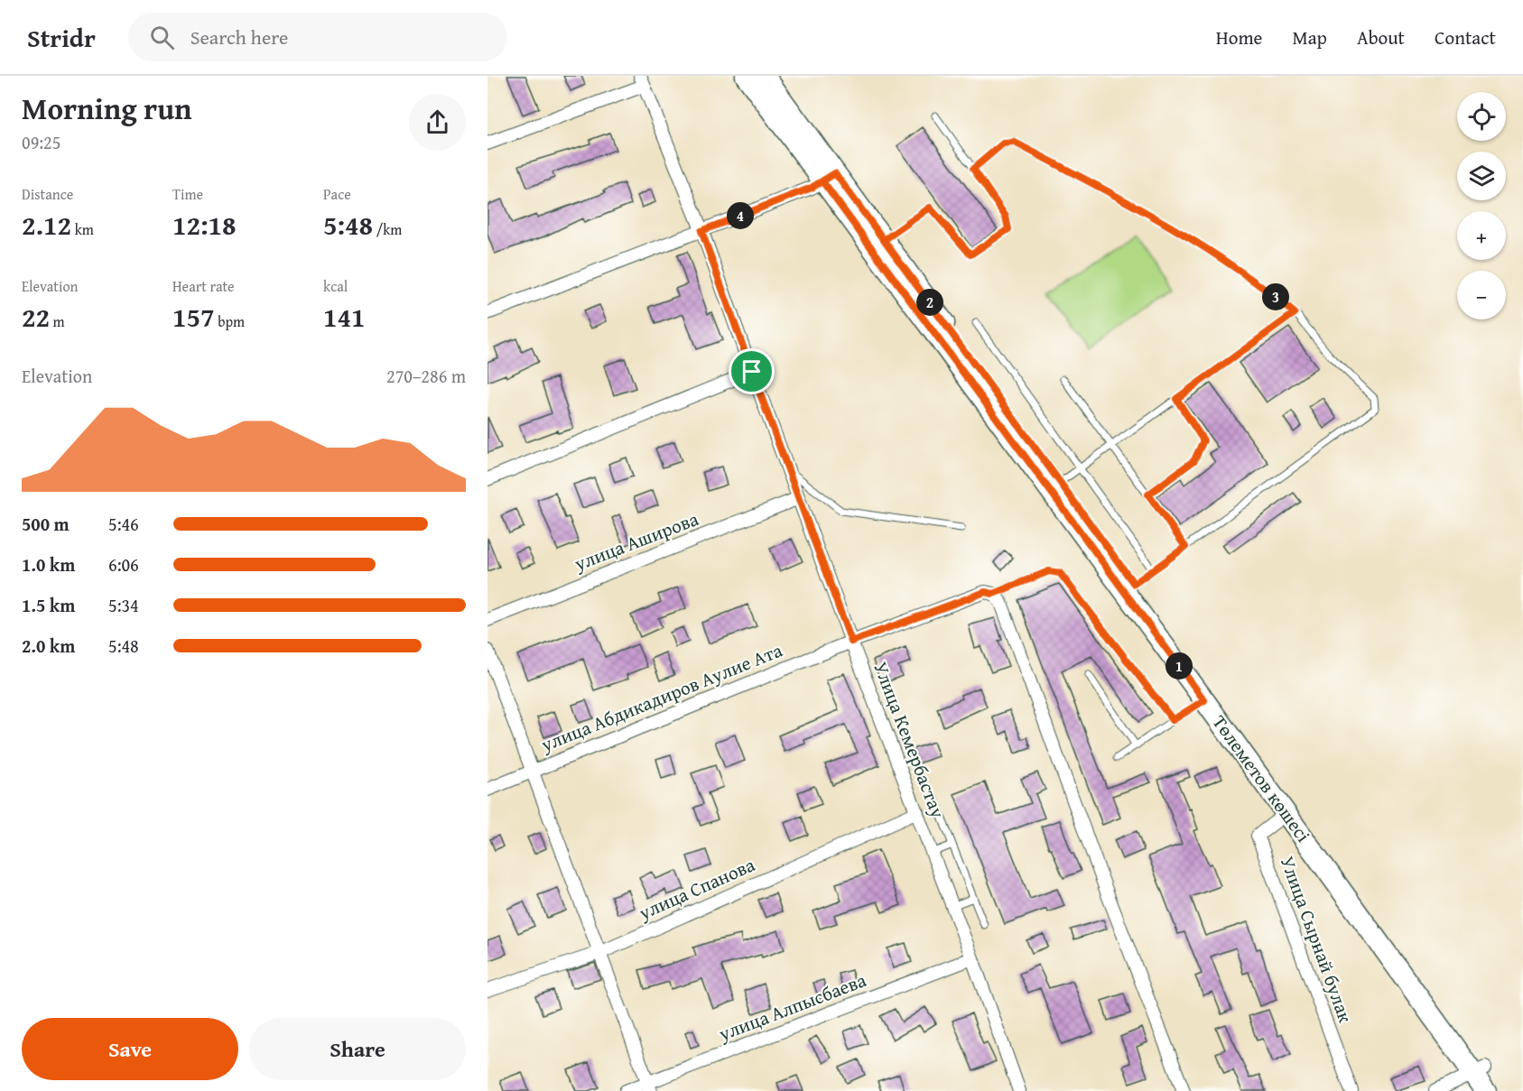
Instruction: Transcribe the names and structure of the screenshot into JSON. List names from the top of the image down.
{
  "streets": {
    "main road": ["Төлеметов көшесі"],
    "street": [
      "улица Аширова",
      "улица Абдикадиров Аулие Ата",
      "Улица Кемербастау",
      "улица Спанова",
      "Улица Сырнай булак",
      "улица Алпысбаева"
    ]
  },
  "crossings": [
    ["улица Аширова", "Улица Кемербастау"],
    ["улица Абдикадиров Аулие Ата", "Улица Кемербастау"],
    ["Улица Кемербастау", "улица Спанова"],
    ["Улица Кемербастау", "улица Алпысбаева"],
    ["Төлеметов көшесі", "Улица Сырнай булак"]
  ],
  "page": {
    "header": "Stridr",
    "search": "Search here",
    "nav": [
      "Home",
      "Map",
      "About",
      "Contact"
    ],
    "heading": ["Morning run", "09:25"],
    "map_buttons": ["+", "−"],
    "stats": [
      ["Distance", "2.12 km"],
      ["Time", "12:18"],
      ["Pace", "5:48 /km"],
      ["Elevation", "22 m"],
      ["Heart rate", "157 bpm"],
      ["kcal", "141"]
    ],
    "pins": [
      "4",
      "3",
      "2",
      "1"
    ],
    "chart": ["Elevation", "270–286 m"],
    "list": [
      {
        "name": "500 m",
        "note": "5:46"
      },
      {
        "name": "1.0 km",
        "note": "6:06"
      },
      {
        "name": "1.5 km",
        "note": "5:34"
      },
      {
        "name": "2.0 km",
        "note": "5:48"
      }
    ],
    "buttons": ["Save", "Share"]
  }
}
